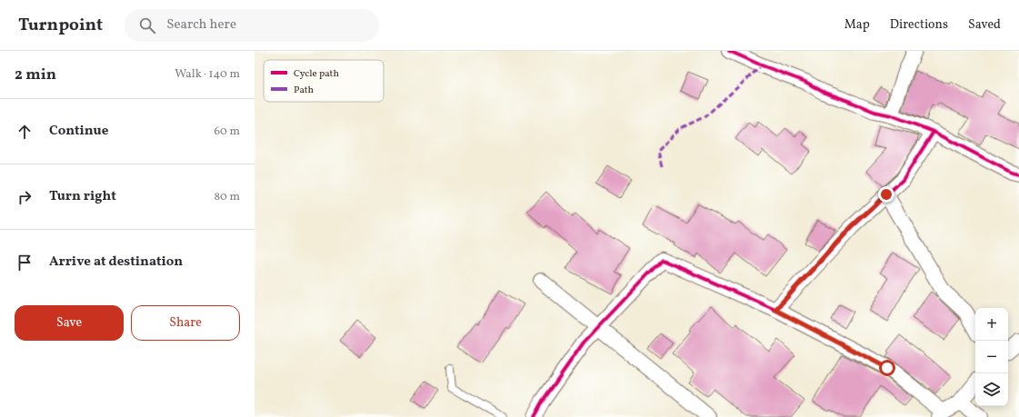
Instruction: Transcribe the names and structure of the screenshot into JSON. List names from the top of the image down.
{
  "legend": ["Cycle path", "Path"],
  "page": {
    "header": "Turnpoint",
    "search": "Search here",
    "nav": ["Map", "Directions", "Saved"],
    "heading": ["2 min", "Walk · 140 m"],
    "list": [
      ["Continue", "60 m"],
      ["Turn right", "80 m"],
      "Arrive at destination"
    ],
    "buttons": ["Save", "Share"],
    "map_buttons": ["+", "−"]
  }
}
